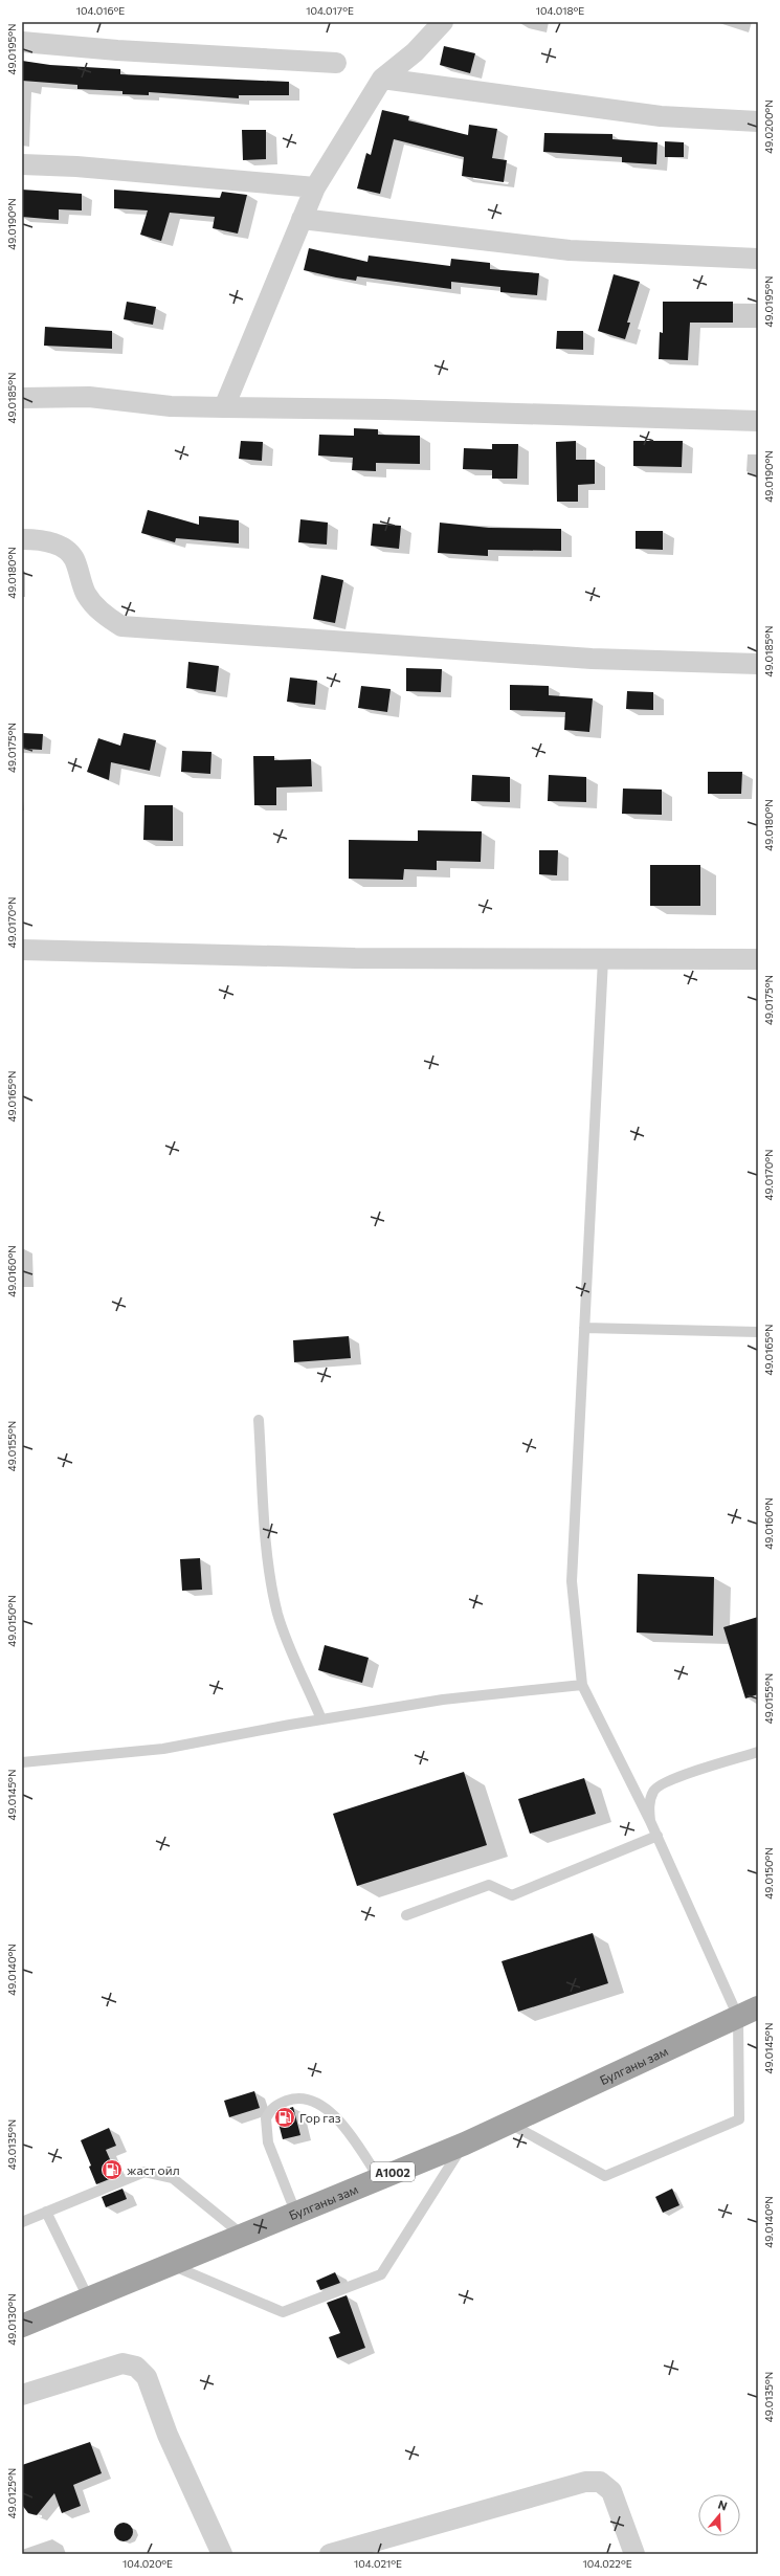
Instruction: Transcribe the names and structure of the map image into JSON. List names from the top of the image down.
{
  "streets": {
    "highway": ["Булганы зам", "A1002"]
  },
  "places": {
    "fuel station": ["Гор газ", "жаст ойл"]
  },
  "north": "top",
  "coordinates": [
    "104.016°E",
    "104.017°E",
    "104.018°E",
    "49.0195°N",
    "49.0200°N",
    "49.0190°N",
    "49.0185°N",
    "49.0180°N",
    "49.0175°N",
    "49.0170°N",
    "49.0165°N",
    "49.0160°N",
    "49.0155°N",
    "49.0150°N",
    "49.0145°N",
    "49.0140°N",
    "49.0135°N",
    "49.0130°N",
    "49.0125°N",
    "104.020°E",
    "104.021°E",
    "104.022°E"
  ]
}
